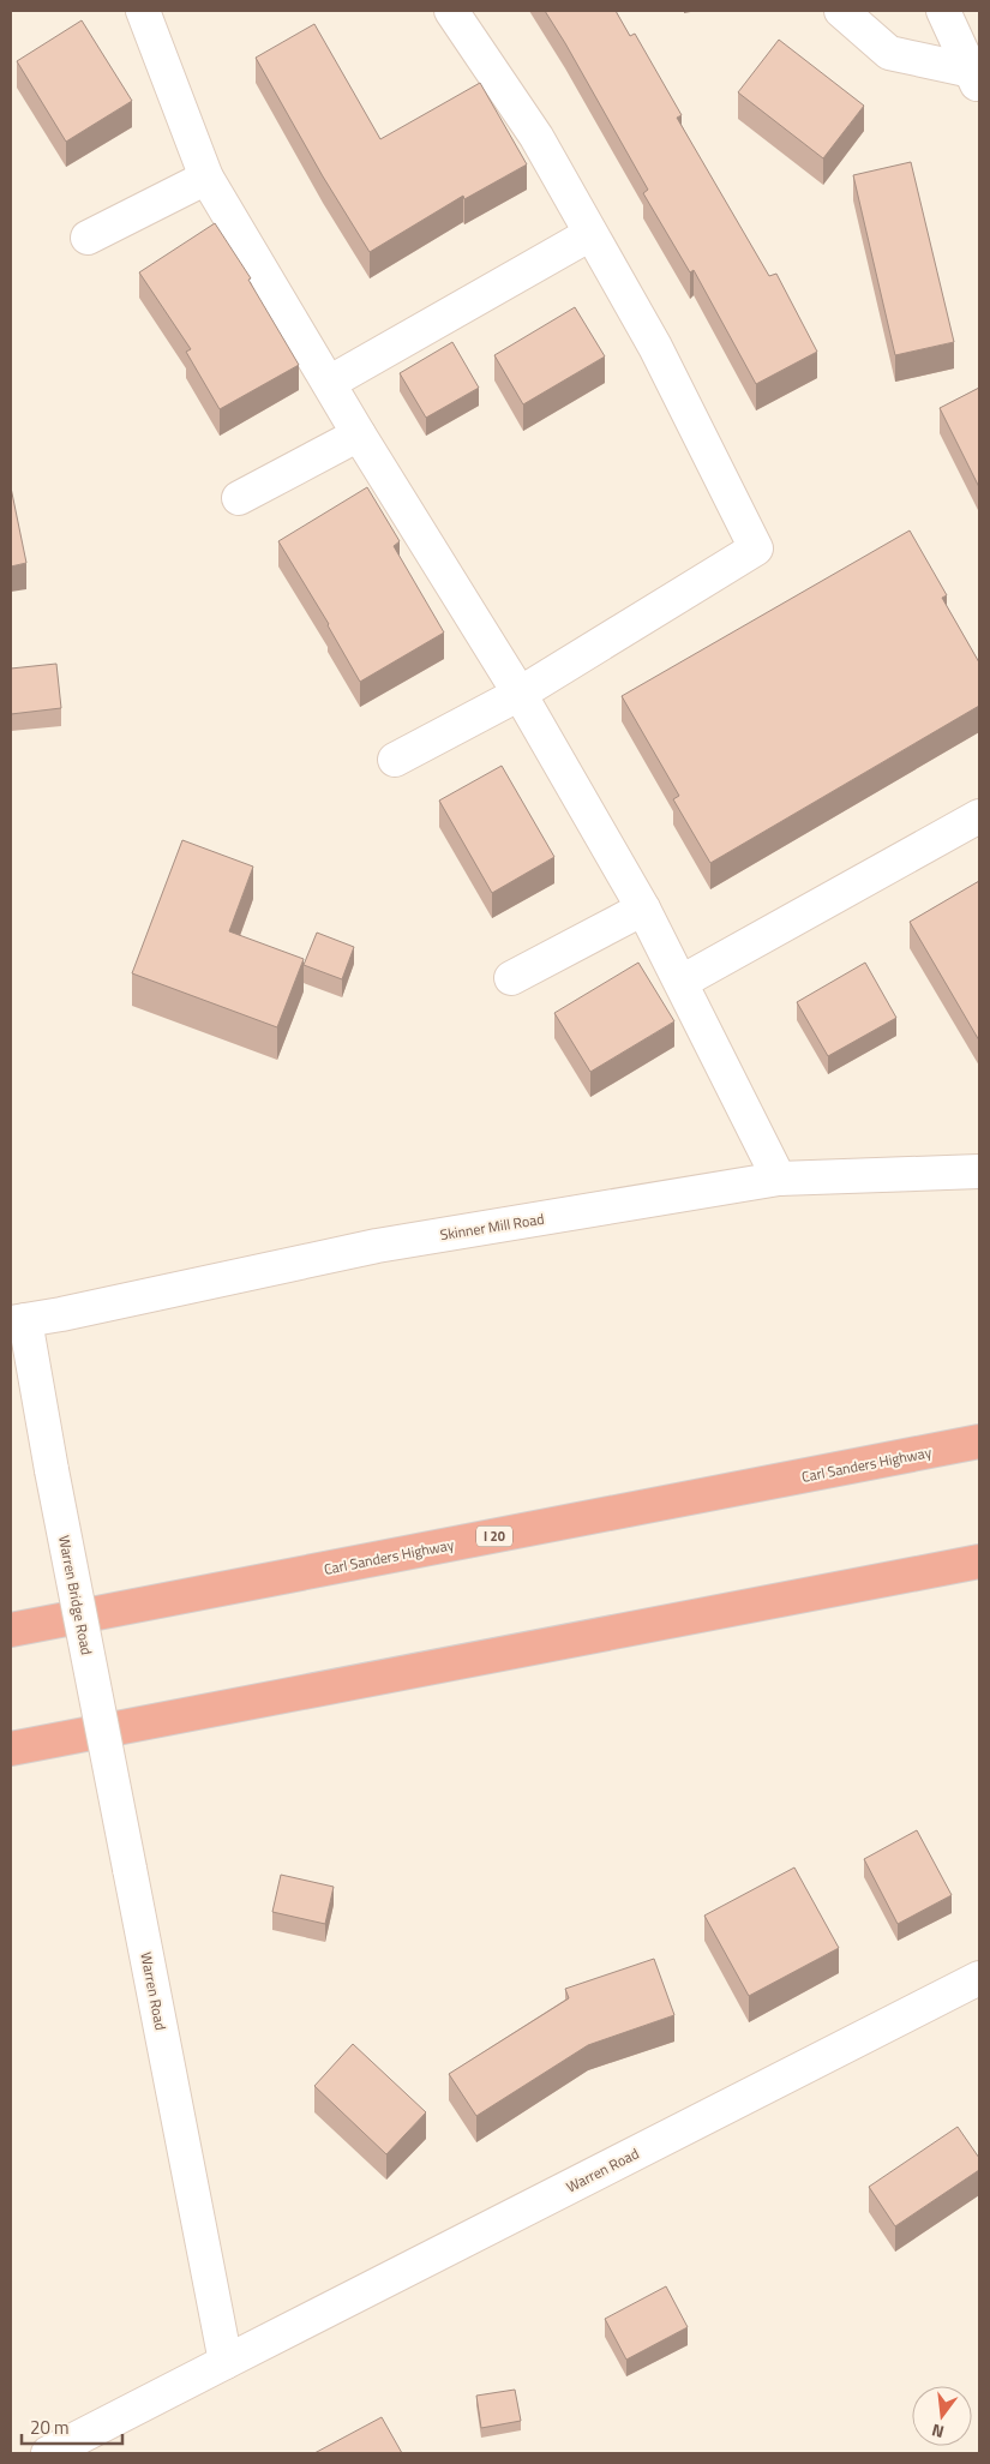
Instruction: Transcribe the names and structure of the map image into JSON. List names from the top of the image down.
{
  "streets": {
    "highway": ["Carl Sanders Highway", "I 20"],
    "street": ["Skinner Mill Road", "Warren Bridge Road", "Warren Road"]
  },
  "crossings": [
    ["Skinner Mill Road", "Warren Bridge Road"],
    ["Warren Bridge Road", "Warren Road"]
  ],
  "scale_bar": "20 m",
  "north": "bottom"
}
